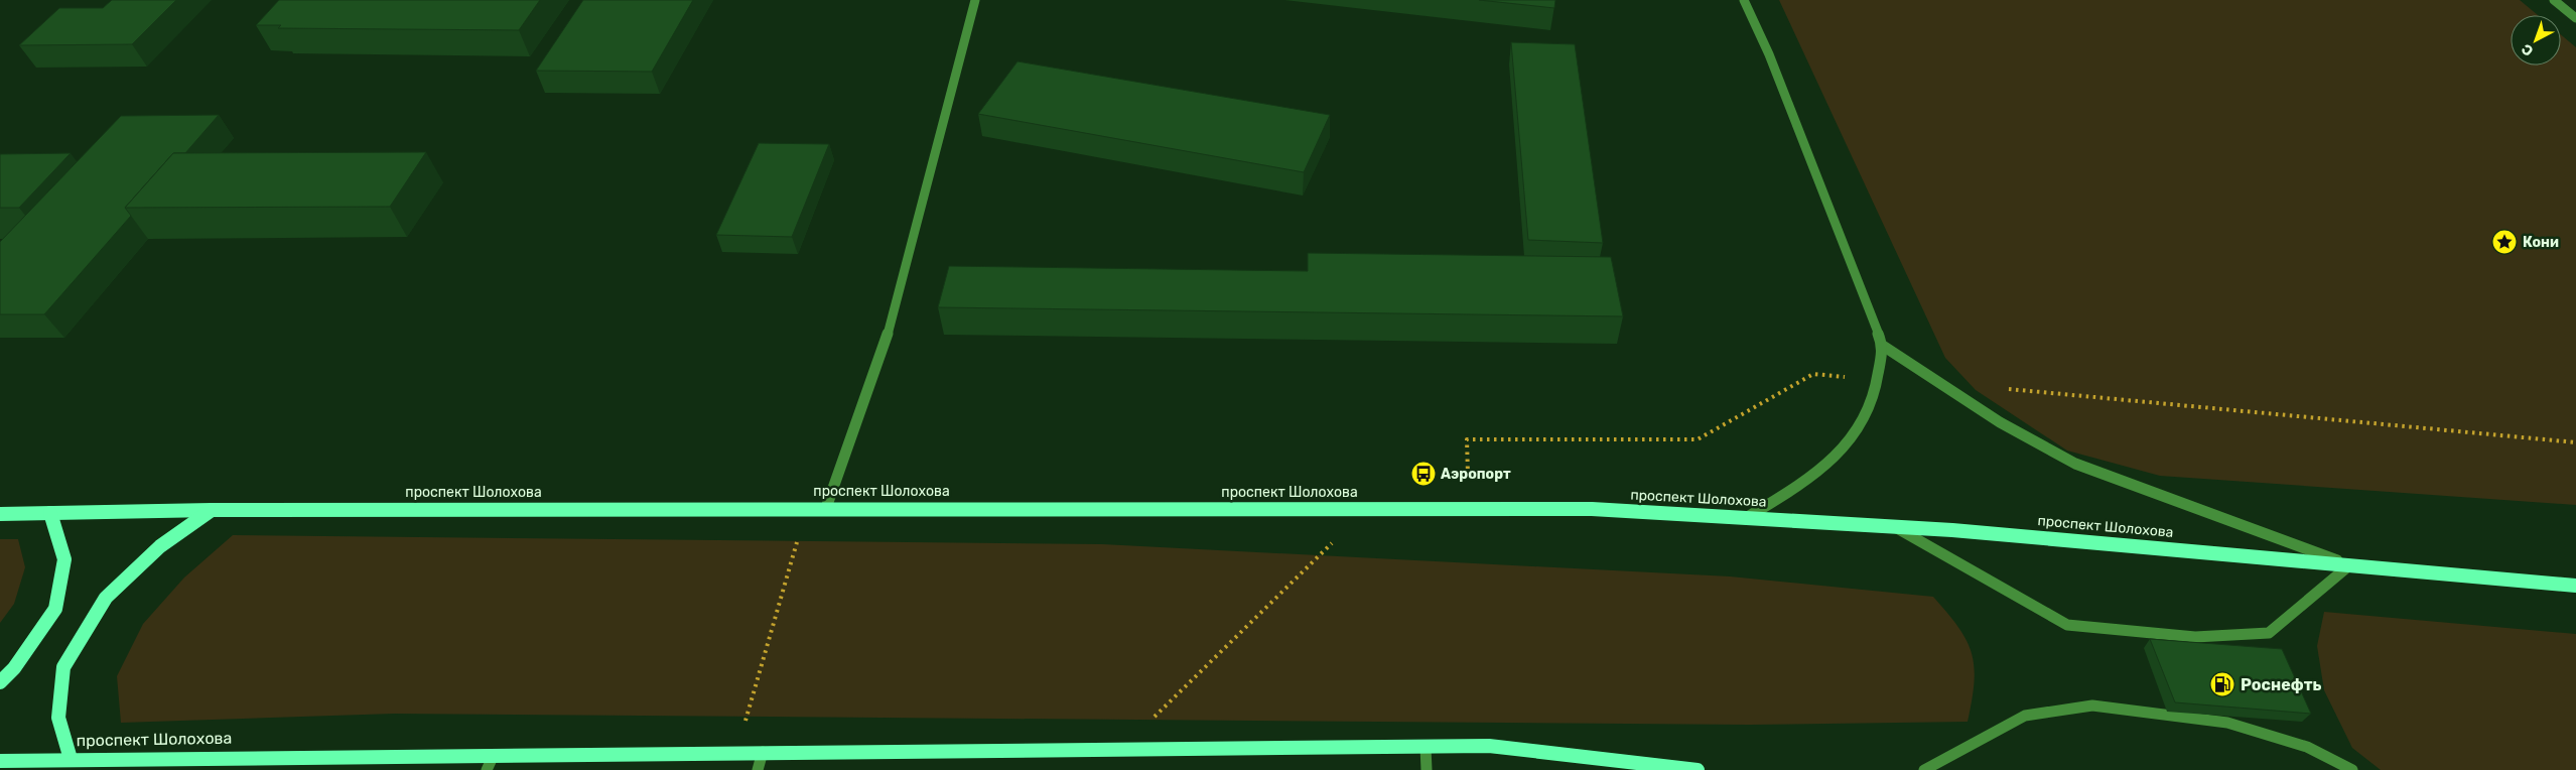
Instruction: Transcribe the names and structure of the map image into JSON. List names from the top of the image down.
{
  "streets": {
    "main road": ["проспект Шолохова"]
  },
  "places": {
    "place": ["Кони"],
    "bus stop": ["Аэропорт"],
    "fuel station": ["Роснефть"]
  },
  "north": "bottom left"
}
